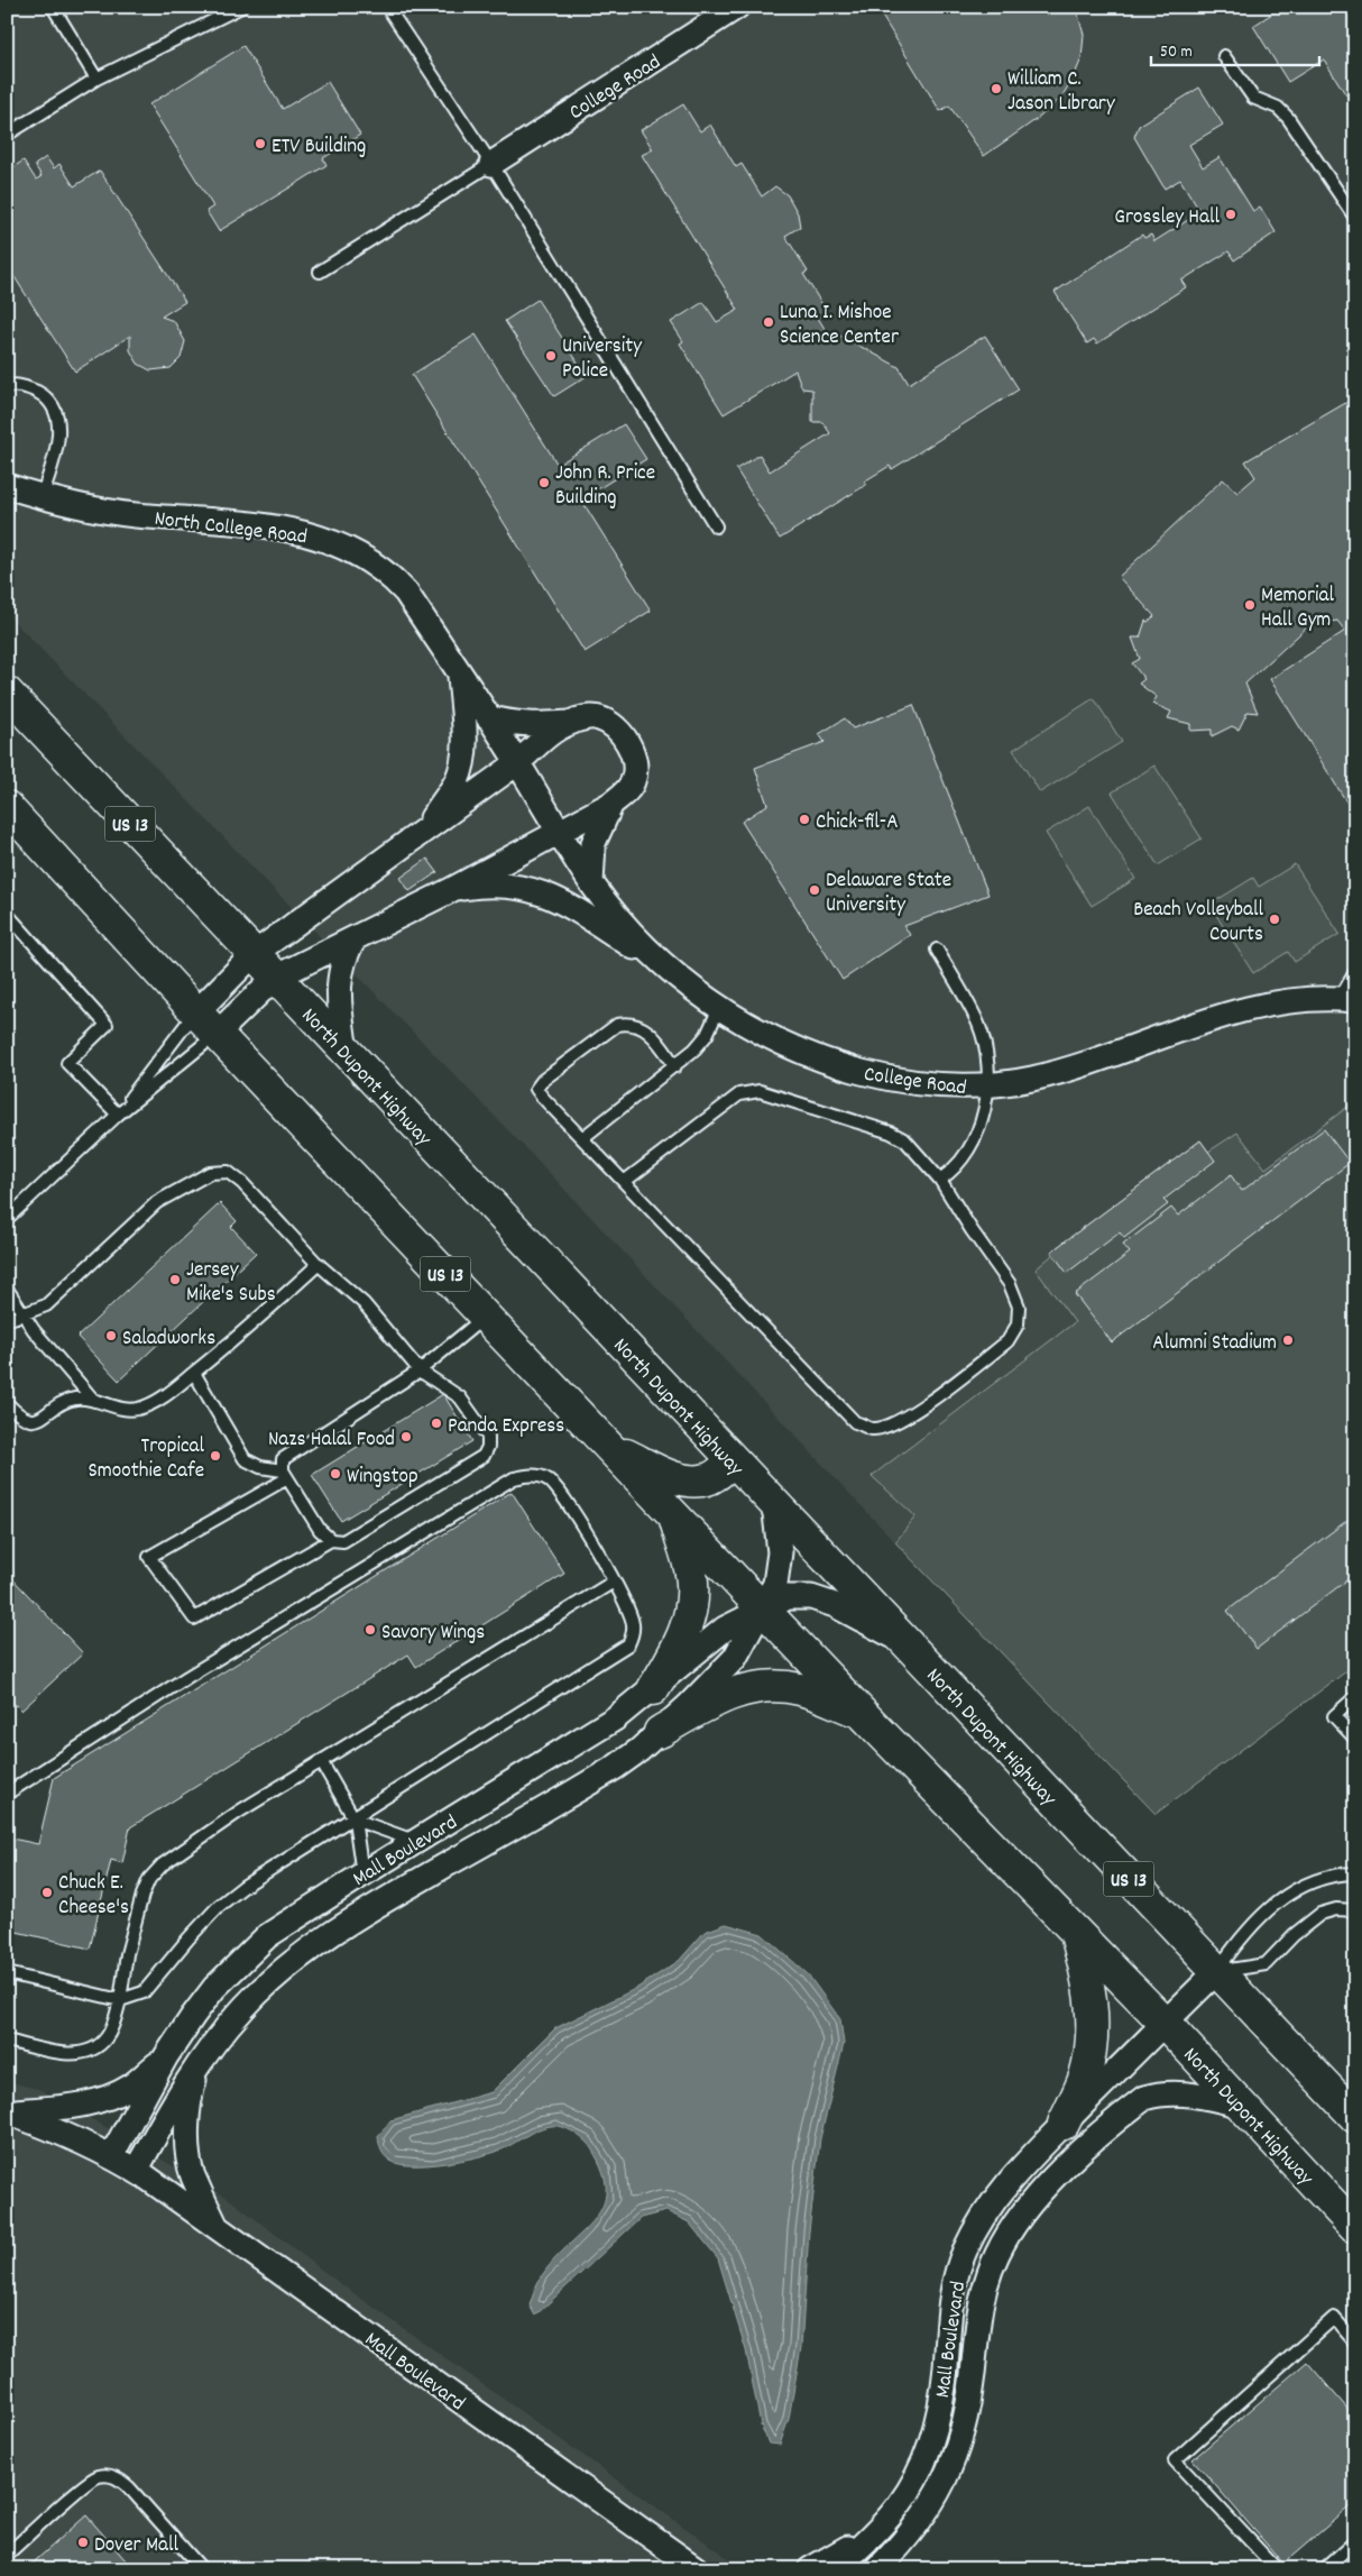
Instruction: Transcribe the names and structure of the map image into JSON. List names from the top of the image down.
{
  "streets": {
    "highway": ["US 13", "North Dupont Highway"],
    "street": ["College Road", "North College Road", "Mall Boulevard"]
  },
  "crossings": [
    ["College Road", "North College Road"],
    ["North Dupont Highway", "Mall Boulevard"]
  ],
  "places": [
    "William C. Jason Library",
    "ETV Building",
    "Grossley Hall",
    "Luna I. Mishoe Science Center",
    "University Police",
    "John R. Price Building",
    "Memorial Hall Gym",
    "Chick-fil-A",
    "Delaware State University",
    "Beach Volleyball Courts",
    "Jersey Mike's Subs",
    "Saladworks",
    "Alumni Stadium",
    "Panda Express",
    "Nazs Halal Food",
    "Tropical Smoothie Cafe",
    "Wingstop",
    "Savory Wings",
    "Chuck E. Cheese's",
    "Dover Mall"
  ],
  "scale_bar": "50 m"
}
